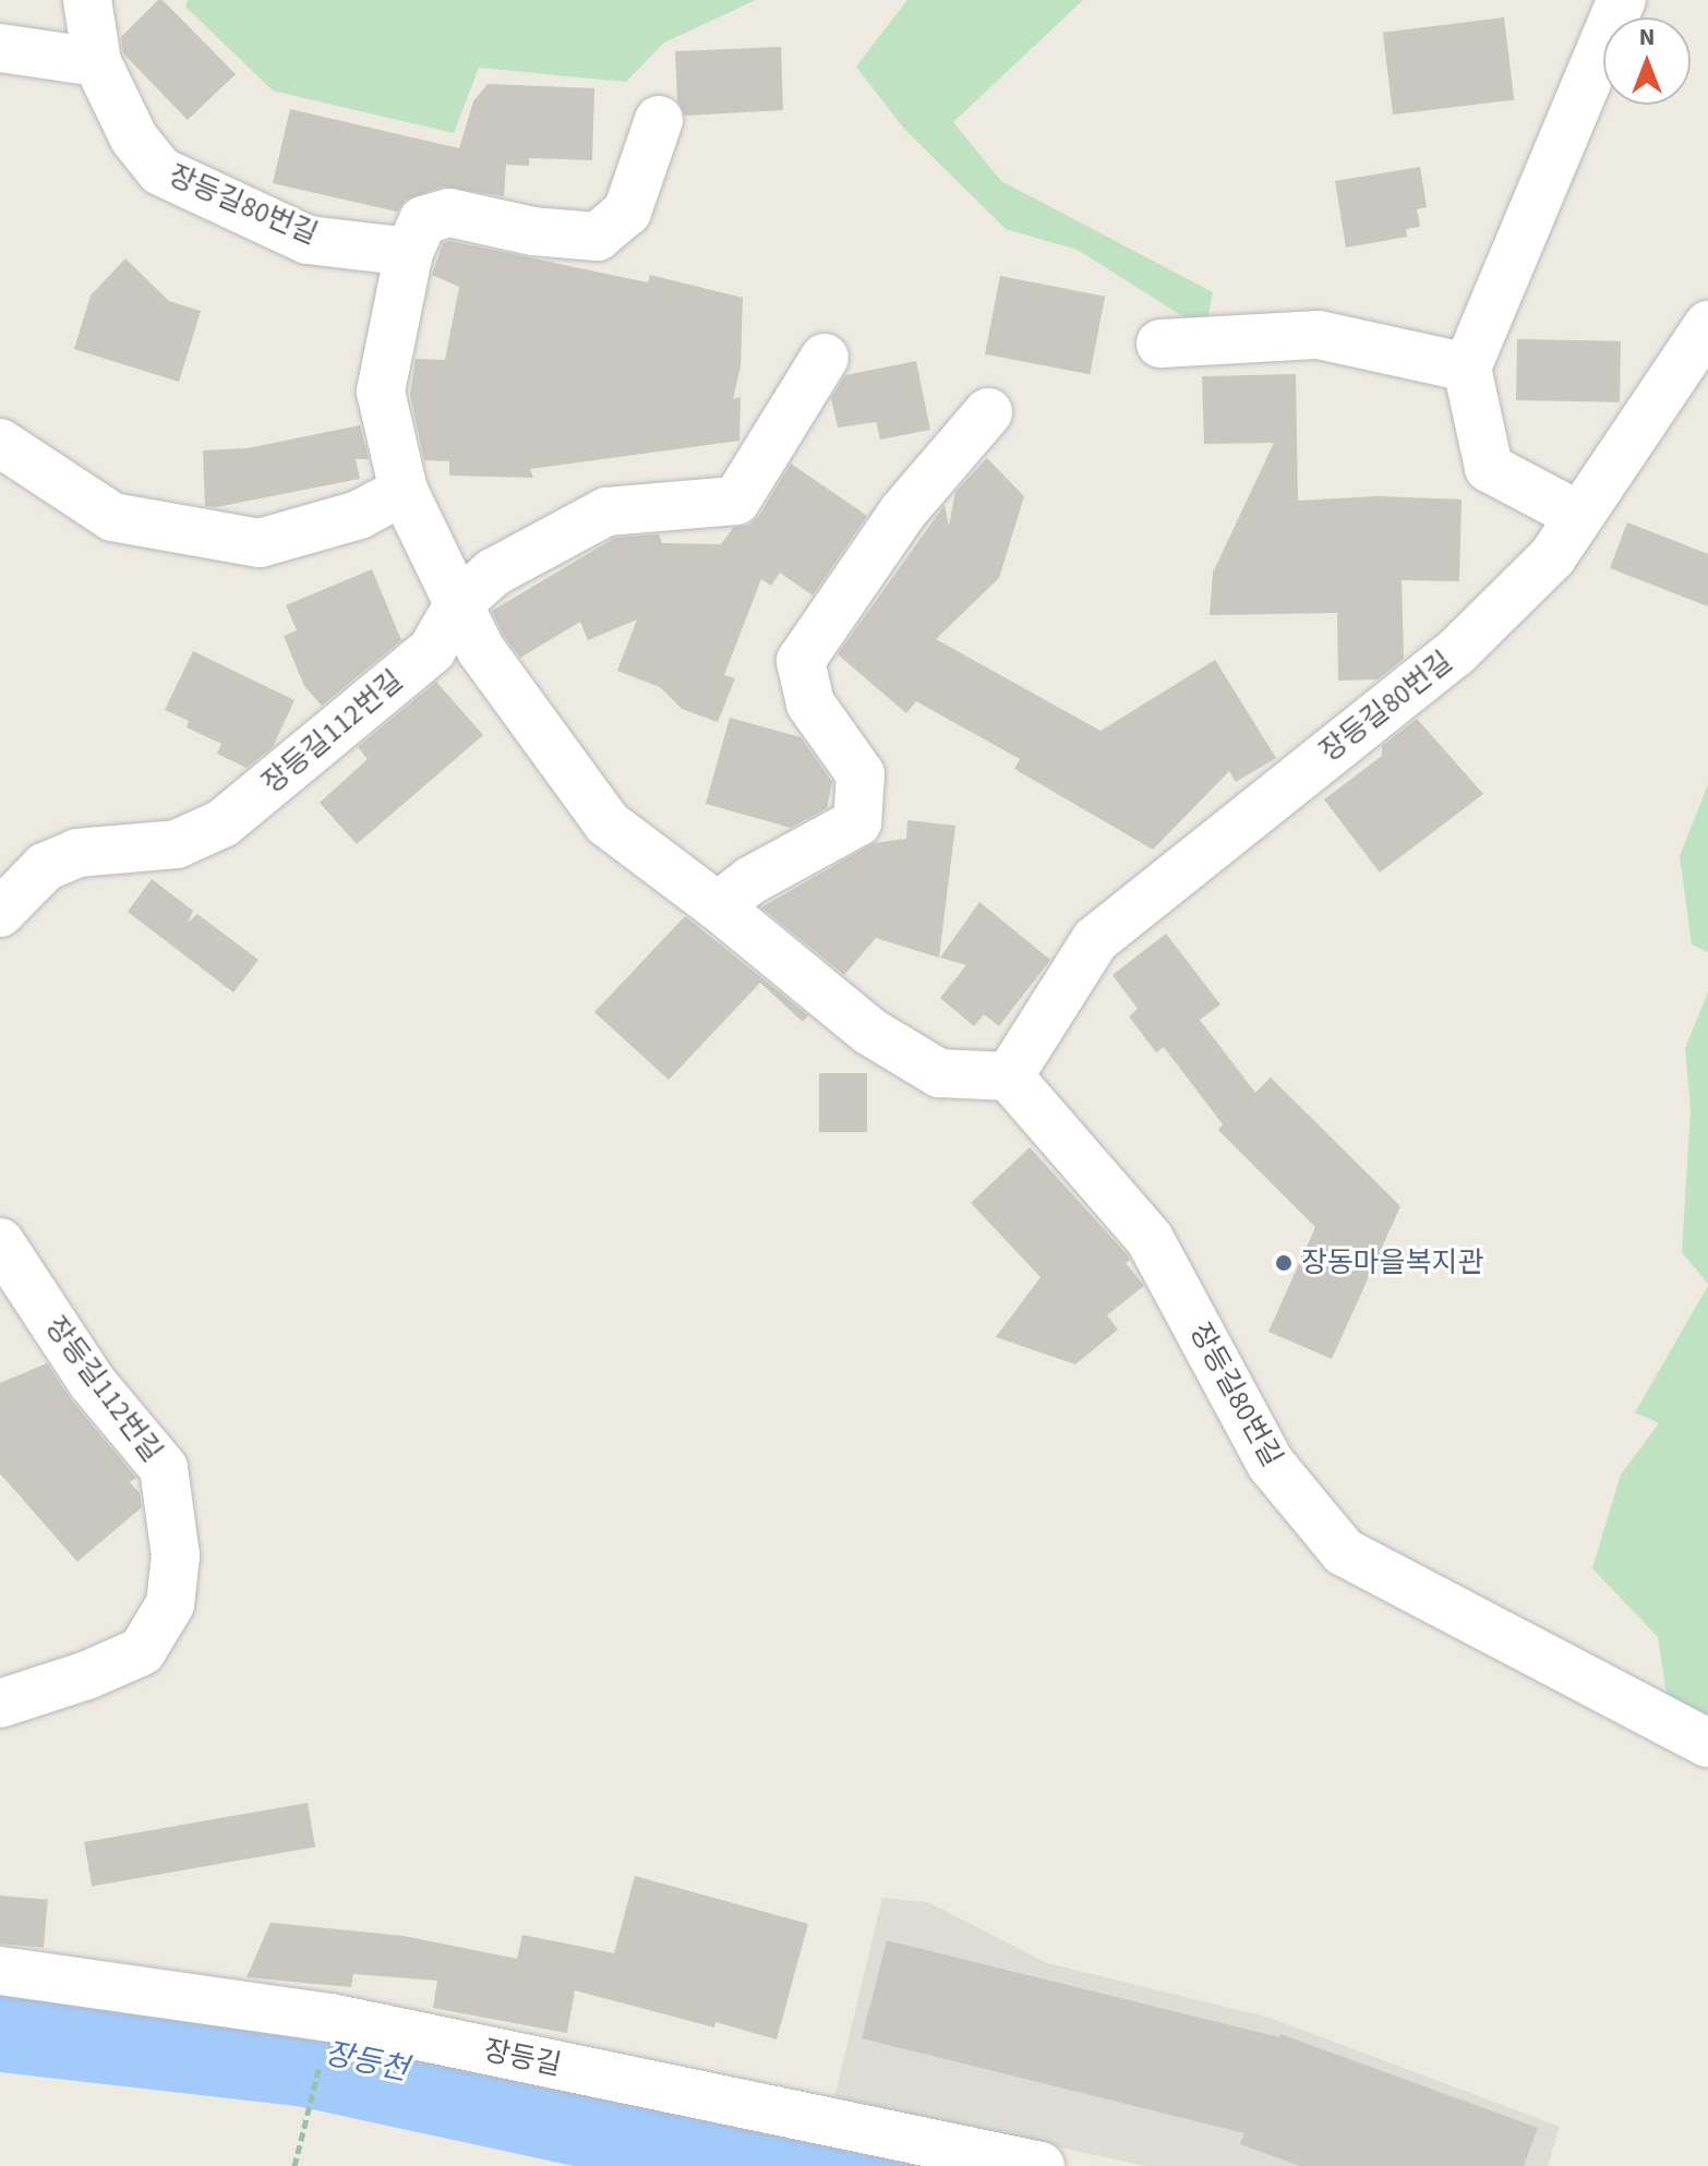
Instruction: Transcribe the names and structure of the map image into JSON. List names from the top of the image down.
{
  "streets": {
    "street": ["장등길80번길", "장등길112번길", "장등길"]
  },
  "water": ["장등천"],
  "places": ["장동마을복지관"],
  "north": "top"
}
